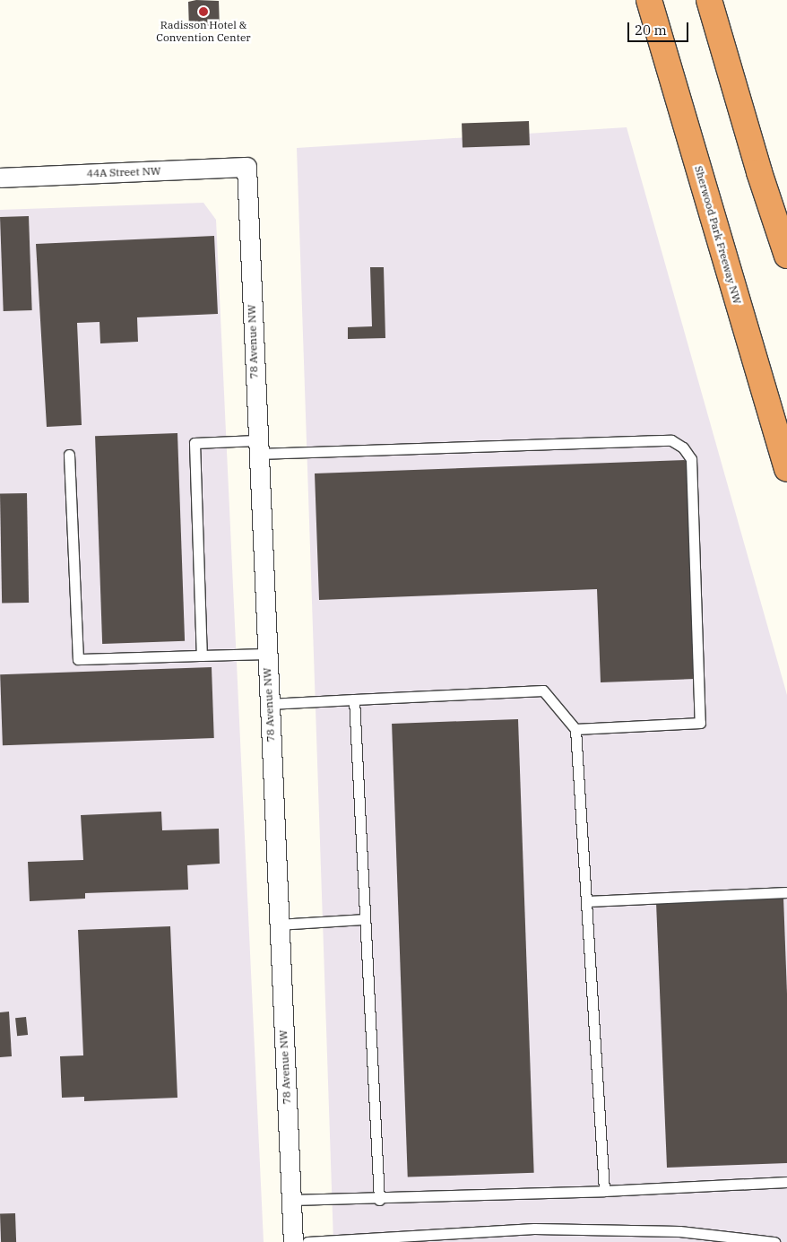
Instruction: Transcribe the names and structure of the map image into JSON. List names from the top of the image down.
{
  "streets": {
    "highway": ["Sherwood Park Freeway NW"],
    "street": ["44A Street NW", "78 Avenue NW"]
  },
  "crossings": [
    ["44A Street NW", "78 Avenue NW"]
  ],
  "places": ["Radisson Hotel & Convention Center"],
  "scale_bar": "20 m"
}
